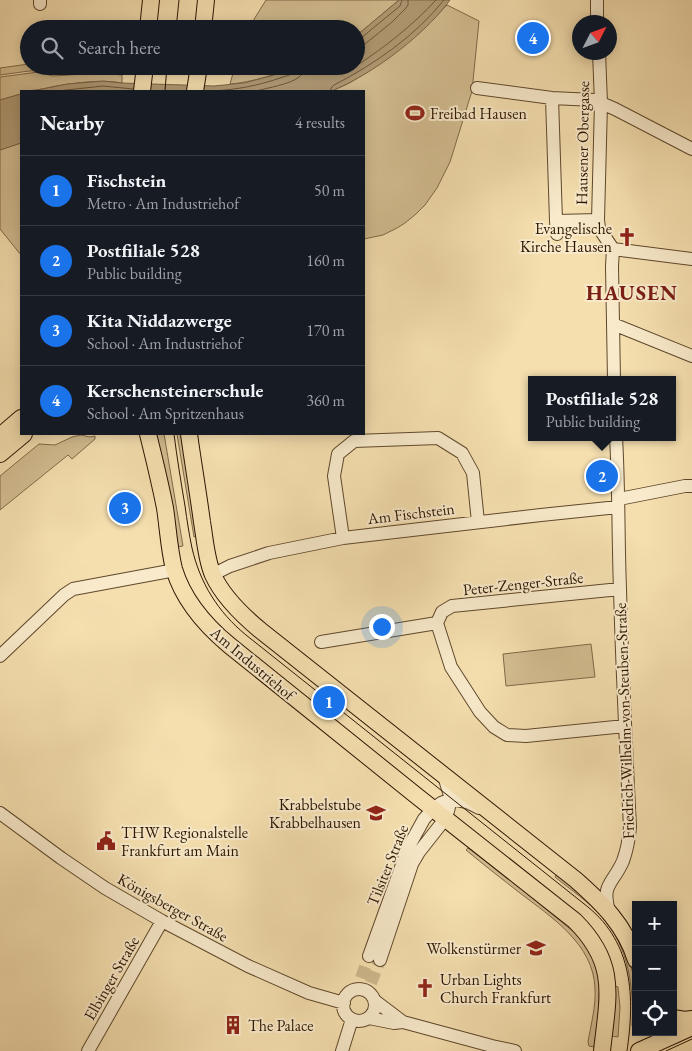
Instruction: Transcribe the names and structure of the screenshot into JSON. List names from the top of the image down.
{
  "streets": {
    "main road": ["Am Industriehof"],
    "street": [
      "Hausener Obergasse",
      "Am Fischstein",
      "Peter-Zenger-Straße",
      "Friedrich-Wilhelm-von-Steuben-Straße",
      "Tilsiter Straße",
      "Königsberger Straße",
      "Elbinger Straße"
    ]
  },
  "crossings": [
    ["Am Fischstein", "Am Industriehof"],
    ["Peter-Zenger-Straße", "Friedrich-Wilhelm-von-Steuben-Straße"],
    ["Am Industriehof", "Friedrich-Wilhelm-von-Steuben-Straße"],
    ["Am Industriehof", "Tilsiter Straße"],
    ["Königsberger Straße", "Elbinger Straße"]
  ],
  "districts": ["HAUSEN"],
  "places": {
    "sports": ["Freibad Hausen"],
    "church": ["Evangelische Kirche Hausen", "Urban Lights Church Frankfurt"],
    "school or university": ["Krabbelstube Krabbelhausen", "Wolkenstürmer"],
    "public building": ["THW Regionalstelle Frankfurt am Main"],
    "building": ["The Palace"]
  },
  "north": "top right",
  "page": {
    "pins": [
      "4",
      "2",
      "3",
      "1"
    ],
    "search": "Search here",
    "heading": ["Nearby", "4 results"],
    "list": [
      {
        "mark": "1",
        "name": "Fischstein",
        "note": "Metro · Am Industriehof",
        "value": "50 m"
      },
      {
        "mark": "2",
        "name": "Postfiliale 528",
        "note": "Public building",
        "value": "160 m"
      },
      {
        "mark": "3",
        "name": "Kita Niddazwerge",
        "note": "School · Am Industriehof",
        "value": "170 m"
      },
      {
        "mark": "4",
        "name": "Kerschensteinerschule",
        "note": "School · Am Spritzenhaus",
        "value": "360 m"
      }
    ],
    "popup": ["Postfiliale 528", "Public building"],
    "map_buttons": ["+", "−"]
  }
}
